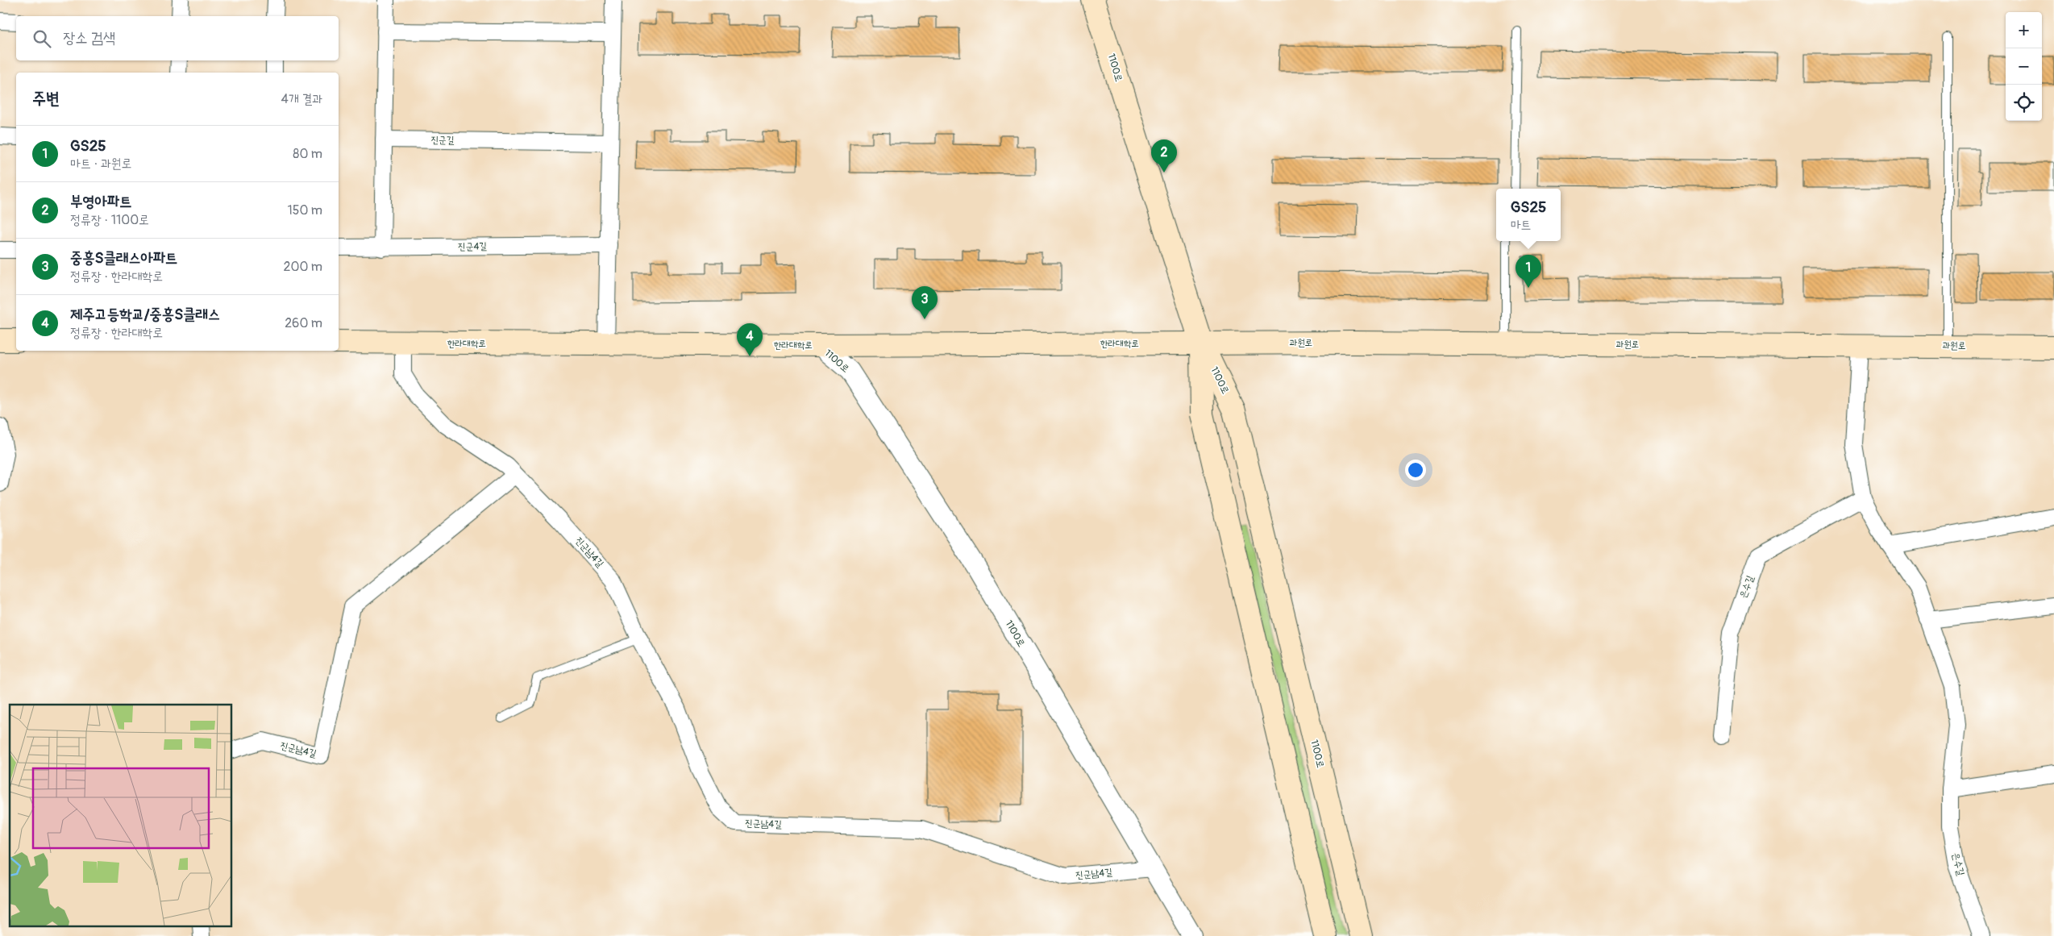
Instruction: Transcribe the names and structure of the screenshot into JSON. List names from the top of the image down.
{
  "streets": {
    "main road": ["1100로", "과원로", "한라대학로"],
    "street": [
      "진군길",
      "진군4길",
      "진군남4길",
      "은수길"
    ]
  },
  "crossings": [
    ["1100로", "과원로"],
    ["1100로", "한라대학로"],
    ["1100로", "진군남4길"],
    ["과원로", "한라대학로"],
    ["과원로", "은수길"],
    ["한라대학로", "진군남4길"]
  ],
  "page": {
    "map_buttons": ["+", "−"],
    "search": "장소 검색",
    "heading": ["주변", "4개 결과"],
    "list": [
      {
        "mark": "1",
        "name": "GS25",
        "note": "마트 · 과원로",
        "value": "80 m"
      },
      {
        "mark": "2",
        "name": "부영아파트",
        "note": "정류장 · 1100로",
        "value": "150 m"
      },
      {
        "mark": "3",
        "name": "중흥S클래스아파트",
        "note": "정류장 · 한라대학로",
        "value": "200 m"
      },
      {
        "mark": "4",
        "name": "제주고등학교/중흥S클래스",
        "note": "정류장 · 한라대학로",
        "value": "260 m"
      }
    ],
    "pins": [
      "2",
      "1",
      "3",
      "4"
    ],
    "popup": ["GS25", "마트"]
  }
}
